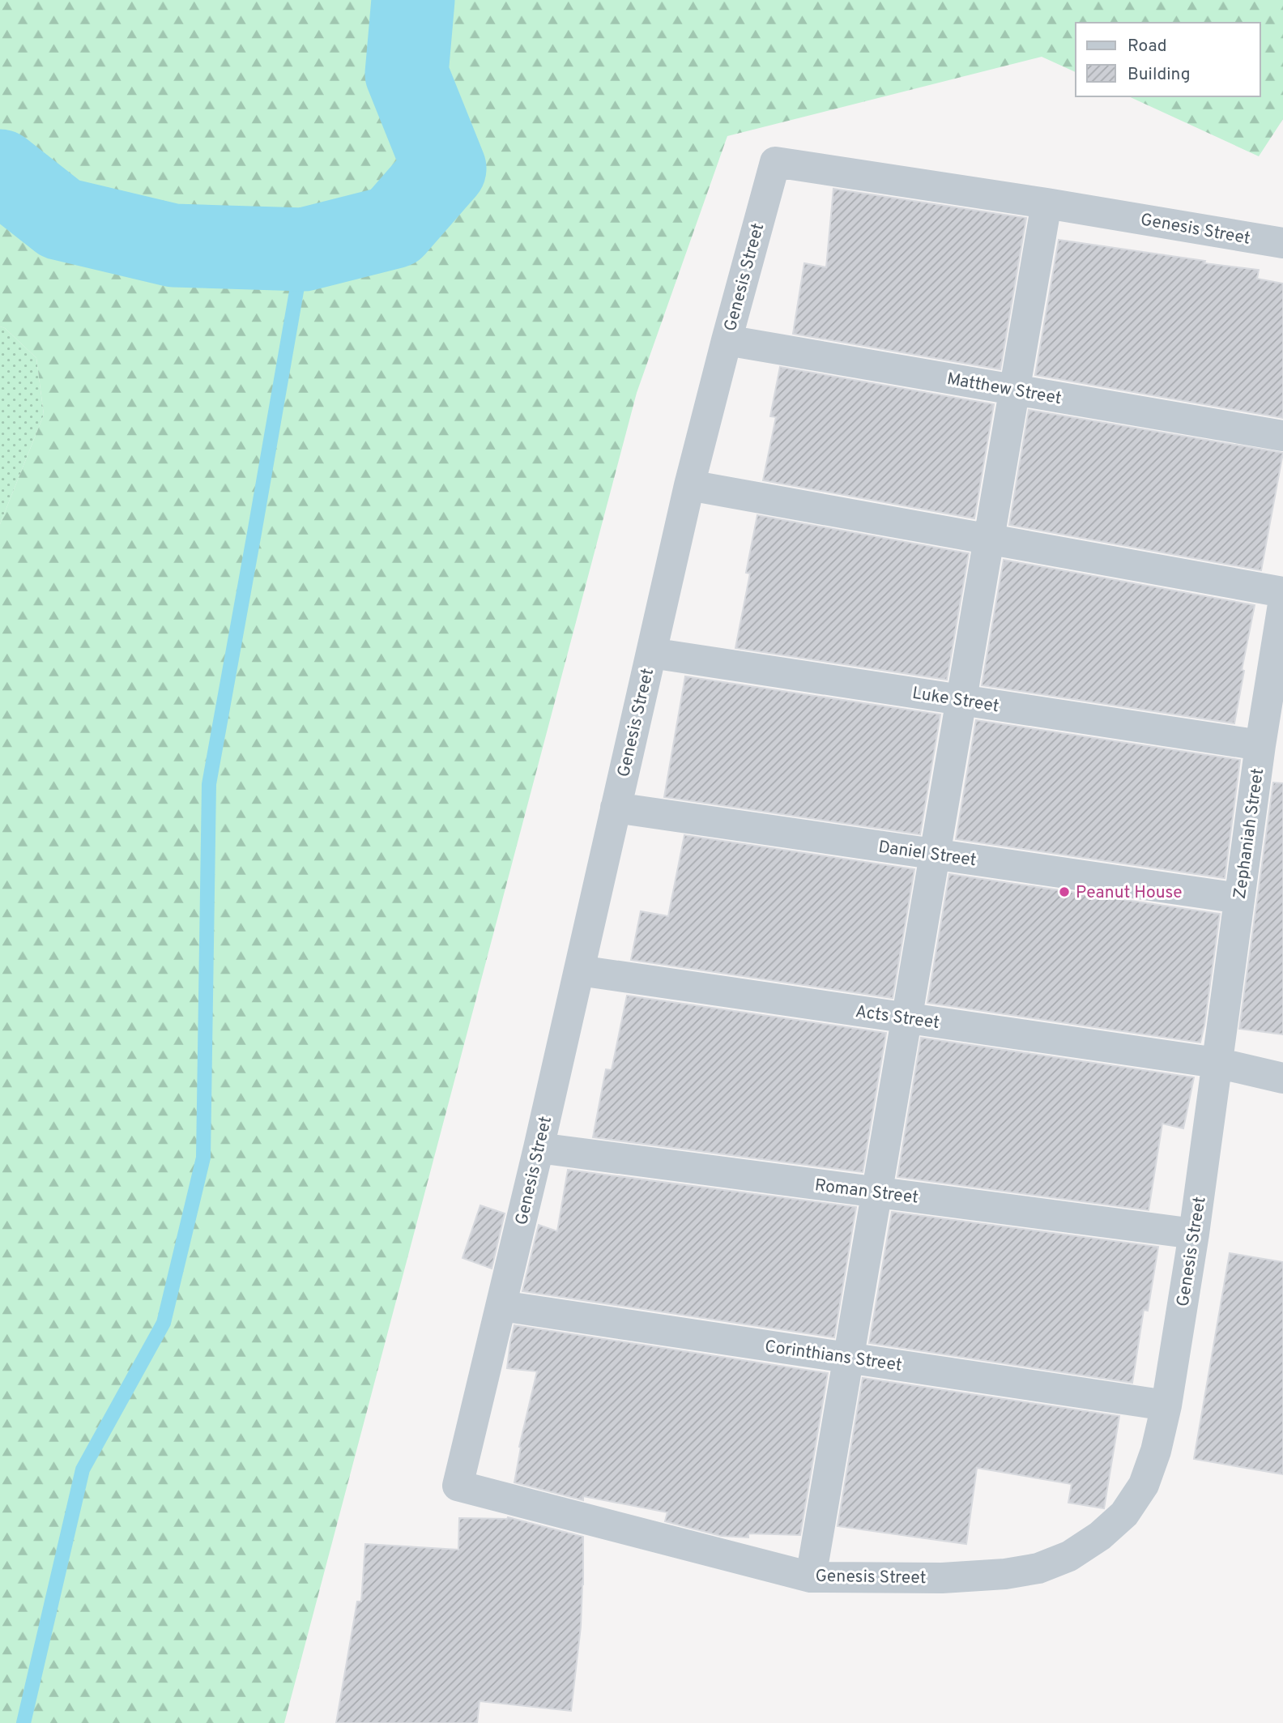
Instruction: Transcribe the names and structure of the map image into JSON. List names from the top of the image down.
{
  "streets": {
    "street": [
      "Genesis Street",
      "Matthew Street",
      "Luke Street",
      "Zephaniah Street",
      "Daniel Street",
      "Acts Street",
      "Roman Street",
      "Corinthians Street"
    ]
  },
  "crossings": [
    ["Genesis Street", "Matthew Street"],
    ["Genesis Street", "Luke Street"],
    ["Genesis Street", "Zephaniah Street"],
    ["Genesis Street", "Daniel Street"],
    ["Genesis Street", "Acts Street"],
    ["Genesis Street", "Roman Street"],
    ["Genesis Street", "Corinthians Street"],
    ["Luke Street", "Zephaniah Street"],
    ["Zephaniah Street", "Daniel Street"],
    ["Zephaniah Street", "Acts Street"]
  ],
  "places": ["Peanut House"],
  "legend": ["Road", "Building"]
}
